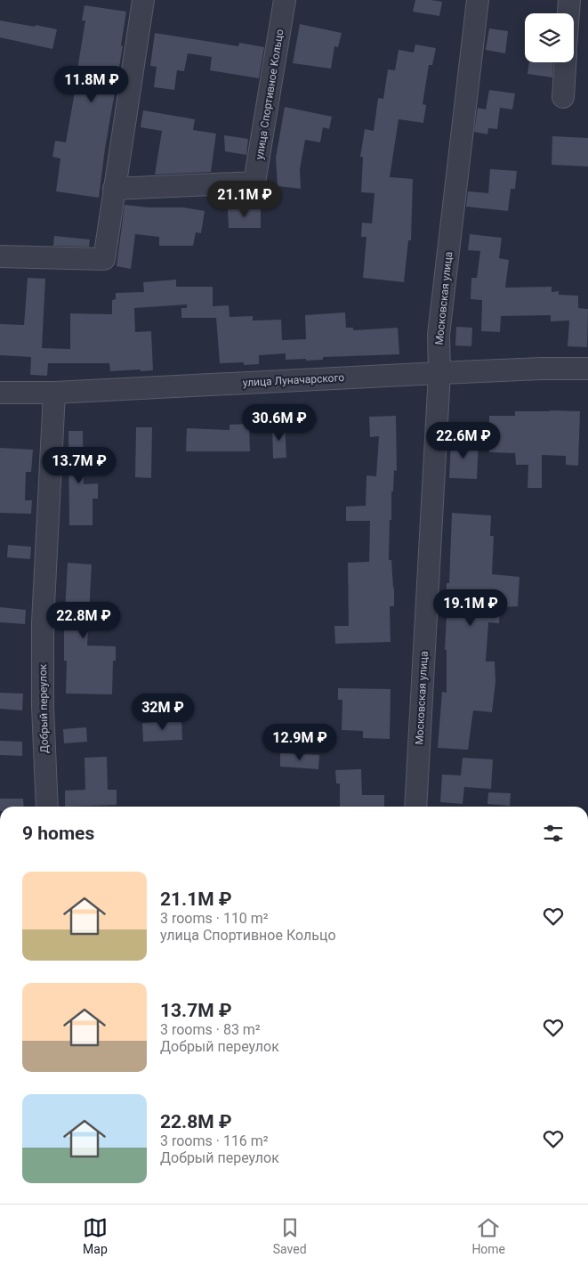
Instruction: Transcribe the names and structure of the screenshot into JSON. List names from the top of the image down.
{
  "streets": {
    "street": [
      "улица Спортивное Кольцо",
      "Московская улица",
      "улица Луначарского",
      "Добрый переулок"
    ]
  },
  "crossings": [
    ["Московская улица", "улица Луначарского"],
    ["улица Луначарского", "Добрый переулок"]
  ],
  "page": {
    "price": [
      "11.8M ₽",
      "21.1M ₽",
      "30.6M ₽",
      "22.6M ₽",
      "13.7M ₽",
      "19.1M ₽",
      "22.8M ₽",
      "32M ₽",
      "12.9M ₽"
    ],
    "heading": "9 homes",
    "list": [
      {
        "name": "21.1M ₽",
        "note": "3 rooms · 110 m² · улица Спортивное Кольцо"
      },
      {
        "name": "13.7M ₽",
        "note": "3 rooms · 83 m² · Добрый переулок"
      },
      {
        "name": "22.8M ₽",
        "note": "3 rooms · 116 m² · Добрый переулок"
      }
    ],
    "tabs": ["Map", "Saved", "Home"]
  }
}
